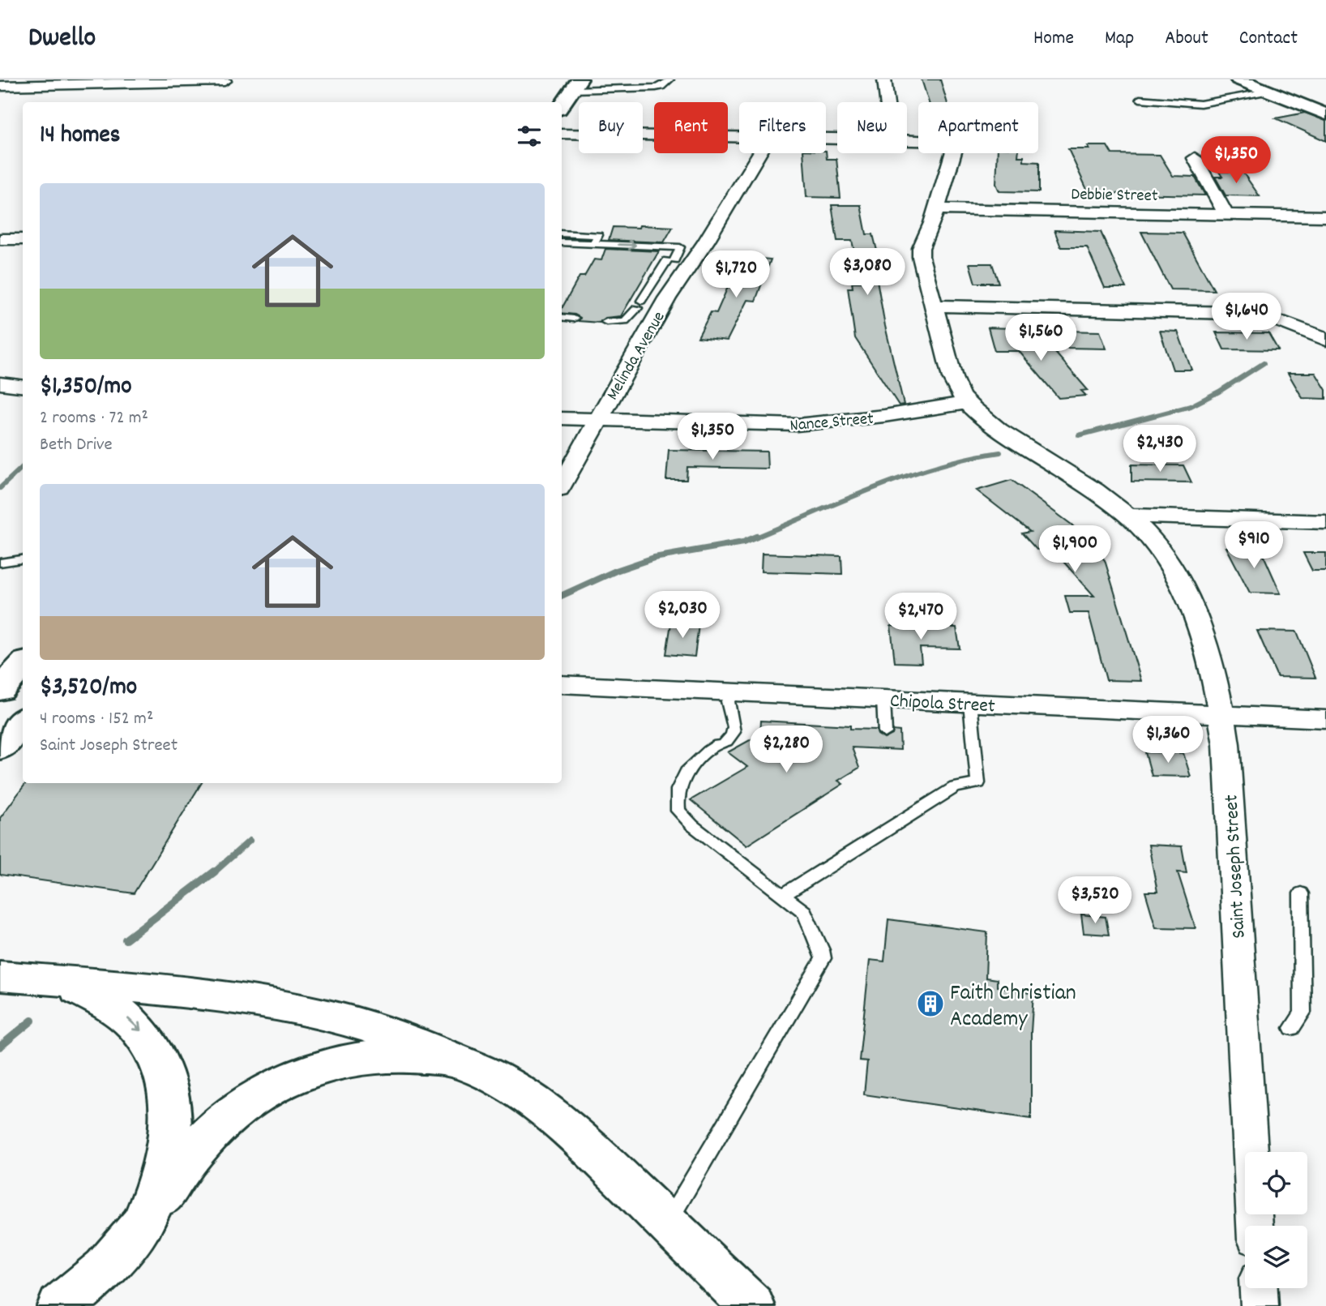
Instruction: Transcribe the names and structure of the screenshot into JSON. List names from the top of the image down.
{
  "streets": {
    "street": [
      "Debbie Street",
      "Melinda Avenue",
      "Nance Street",
      "Chipola Street",
      "Saint Joseph Street"
    ]
  },
  "crossings": [
    ["Debbie Street", "Saint Joseph Street"],
    ["Melinda Avenue", "Nance Street"],
    ["Nance Street", "Saint Joseph Street"],
    ["Chipola Street", "Saint Joseph Street"]
  ],
  "places": {
    "building": ["Faith Christian Academy"]
  },
  "page": {
    "header": "Dwello",
    "nav": [
      "Home",
      "Map",
      "About",
      "Contact"
    ],
    "chip": [
      "Buy",
      "Rent",
      "Filters",
      "New",
      "Apartment"
    ],
    "heading": "14 homes",
    "price": [
      "$1,350",
      "$3,080",
      "$1,720",
      "$1,640",
      "$1,560",
      "$1,350",
      "$2,430",
      "$910",
      "$1,900",
      "$2,030",
      "$2,470",
      "$1,360",
      "$2,280",
      "$3,520"
    ],
    "list": [
      {
        "name": "$1,350/mo",
        "note": "2 rooms · 72 m² · Beth Drive"
      },
      {
        "name": "$3,520/mo",
        "note": "4 rooms · 152 m² · Saint Joseph Street"
      }
    ]
  }
}
